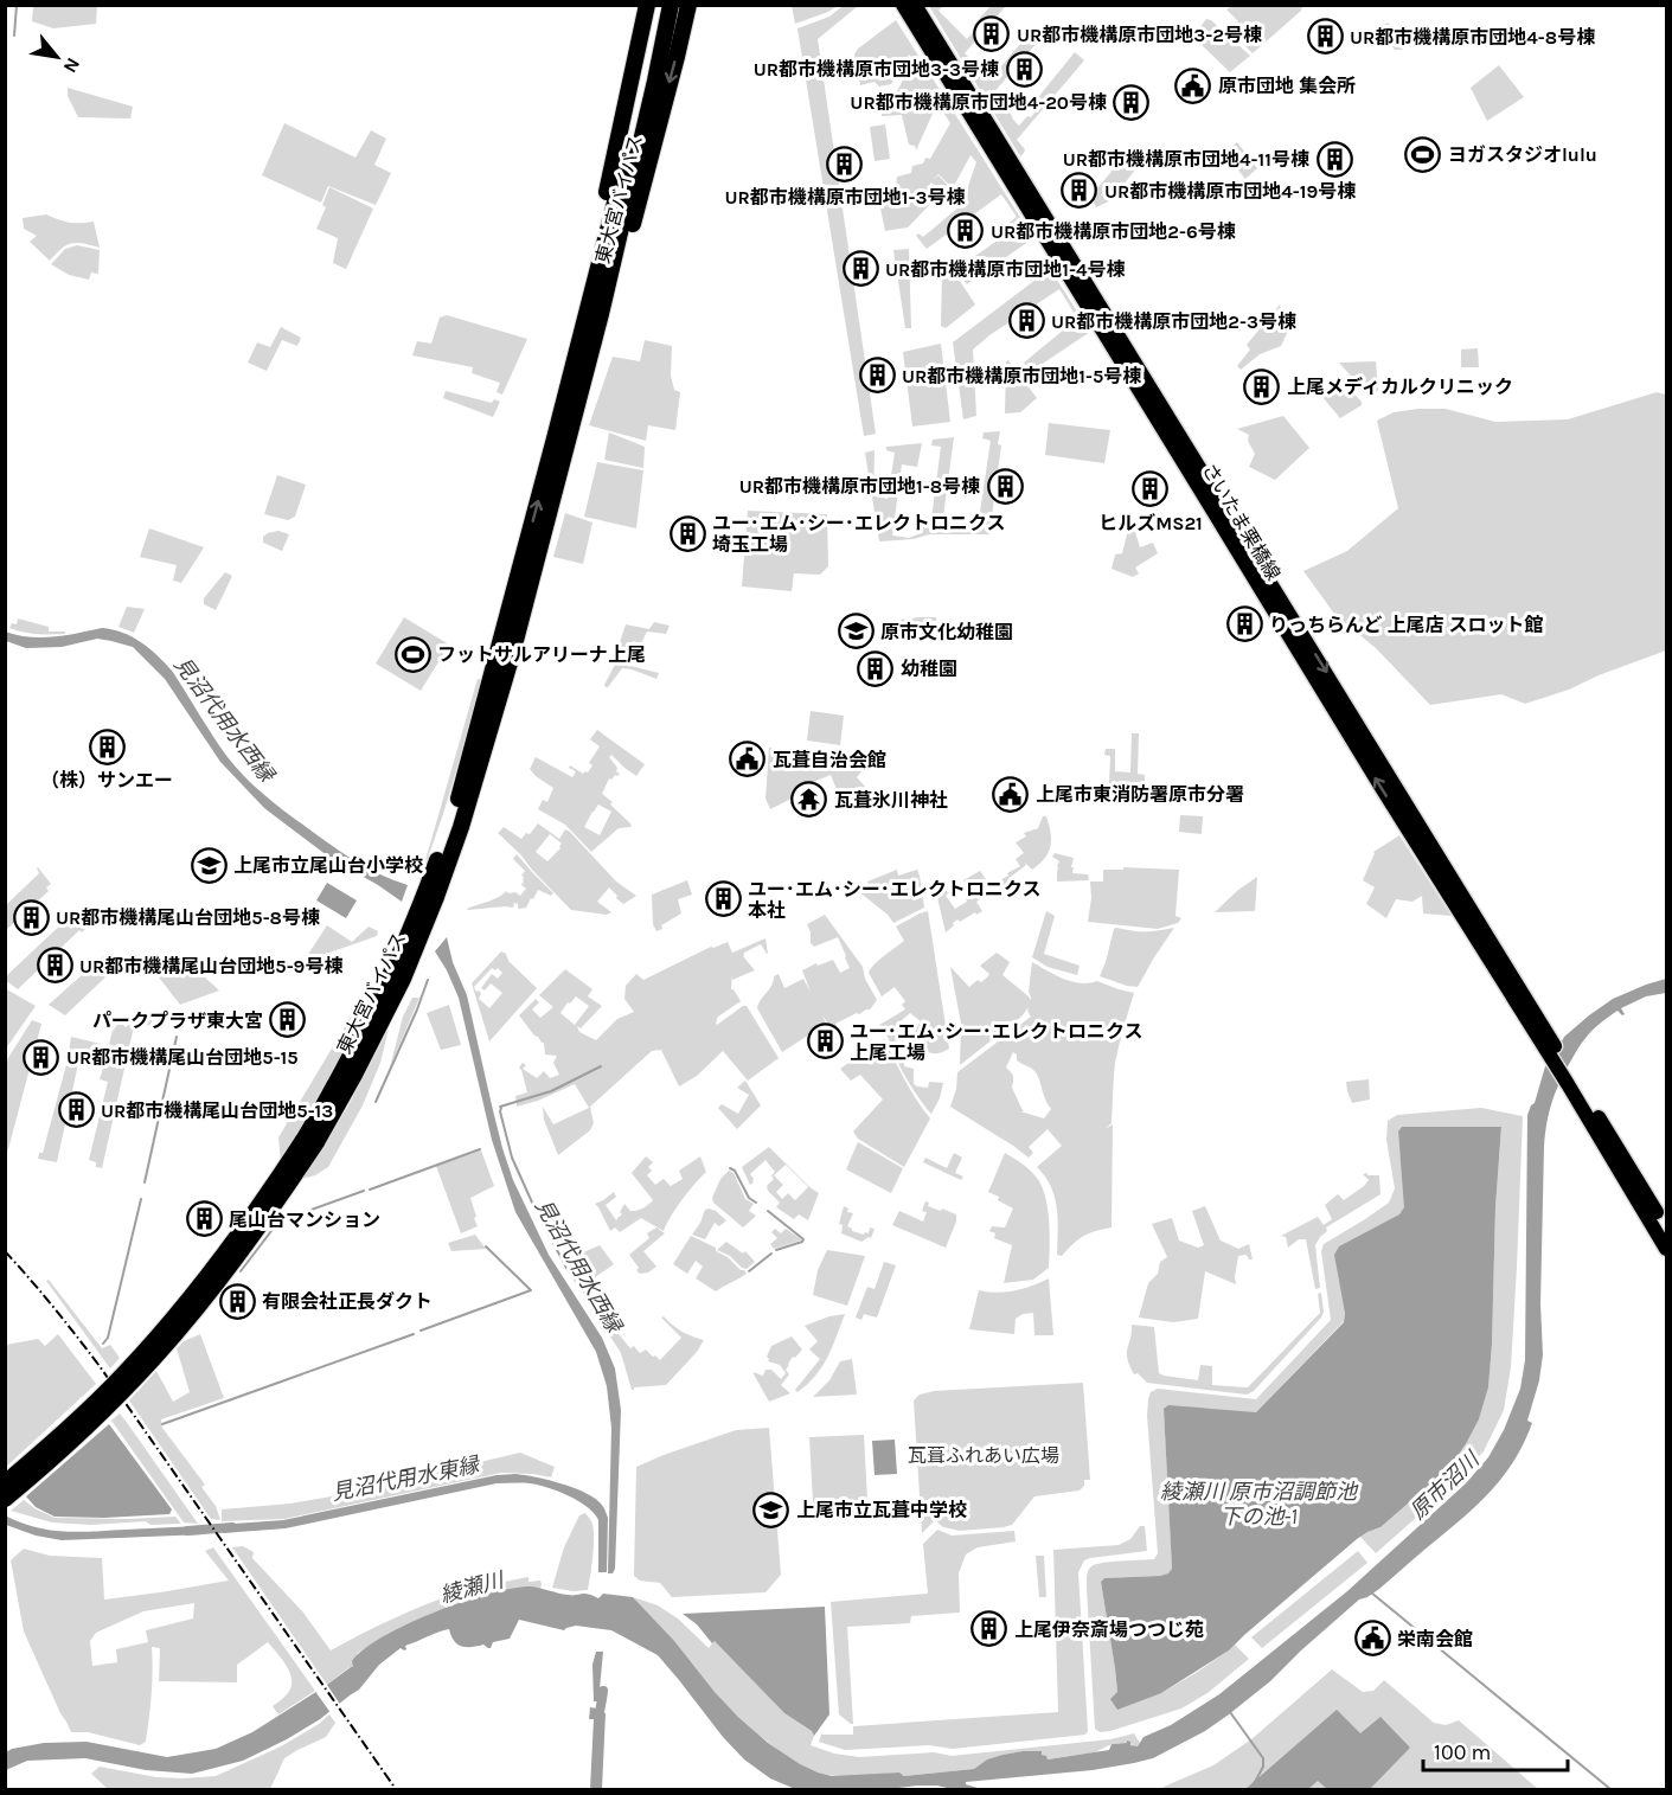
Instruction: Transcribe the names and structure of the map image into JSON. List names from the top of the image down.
{
  "streets": {
    "highway": ["東大宮バイパス"],
    "main road": ["さいたま栗橋線"]
  },
  "water": [
    "見沼代用水西縁",
    "見沼代用水東縁",
    "原市沼川",
    "綾瀬川 原市沼調節池 下の池-1",
    "綾瀬川"
  ],
  "parks": ["瓦葺ふれあい広場"],
  "places": {
    "building": [
      "UR都市機構原市団地3-2号棟",
      "UR都市機構原市団地4-8号棟",
      "UR都市機構原市団地3-3号棟",
      "UR都市機構原市団地4-20号棟",
      "UR都市機構原市団地4-11号棟",
      "UR都市機構原市団地1-3号棟",
      "UR都市機構原市団地4-19号棟",
      "UR都市機構原市団地2-6号棟",
      "UR都市機構原市団地1-4号棟",
      "UR都市機構原市団地2-3号棟",
      "UR都市機構原市団地1-5号棟",
      "上尾メディカルクリニック",
      "UR都市機構原市団地1-8号棟",
      "ヒルズMS21",
      "ユー･エム･シー･エレクトロニクス 埼玉工場",
      "りっちらんど 上尾店 スロット館",
      "幼稚園",
      "（株）サンエー",
      "ユー･エム･シー･エレクトロニクス 本社",
      "UR都市機構尾山台団地5-8号棟",
      "UR都市機構尾山台団地5-9号棟",
      "パークプラザ東大宮",
      "ユー･エム･シー･エレクトロニクス 上尾工場",
      "UR都市機構尾山台団地5-15",
      "UR都市機構尾山台団地5-13",
      "尾山台マンション",
      "有限会社正長ダクト",
      "上尾伊奈斎場つつじ苑"
    ],
    "public building": [
      "原市団地 集会所",
      "瓦葺自治会館",
      "上尾市東消防署原市分署",
      "栄南会館"
    ],
    "sports": ["ヨガスタジオlulu", "フットサルアリーナ上尾"],
    "school or university": ["原市文化幼稚園", "上尾市立尾山台小学校", "上尾市立瓦葺中学校"],
    "temple": ["瓦葺氷川神社"]
  },
  "scale_bar": "100 m",
  "north": "bottom right"
}
